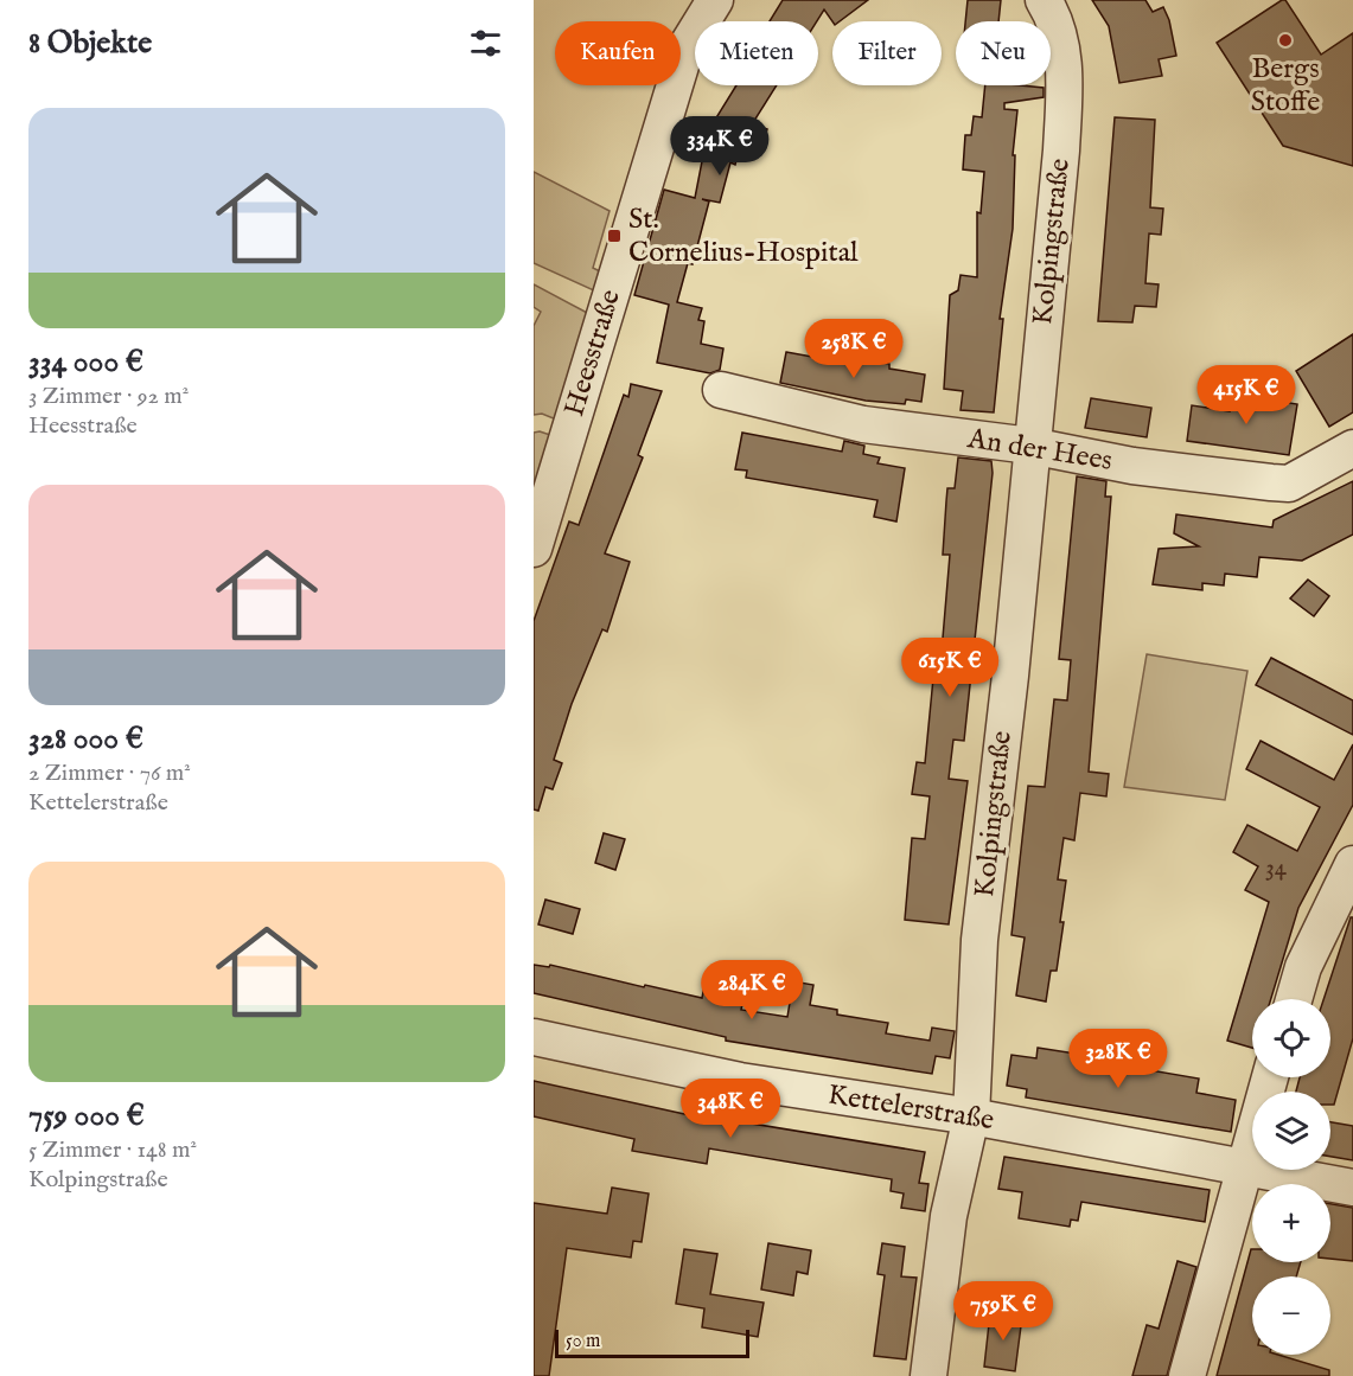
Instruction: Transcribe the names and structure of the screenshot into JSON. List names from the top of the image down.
{
  "streets": {
    "street": [
      "Kolpingstraße",
      "Heesstraße",
      "An der Hees",
      "Kettelerstraße"
    ]
  },
  "crossings": [
    ["Kolpingstraße", "An der Hees"],
    ["Kolpingstraße", "Kettelerstraße"]
  ],
  "places": {
    "other": ["Bergs Stoffe"],
    "transit": ["St. Cornelius-Hospital"]
  },
  "house_numbers": ["34"],
  "scale_bar": "50 m",
  "page": {
    "heading": "8 Objekte",
    "chip": [
      "Kaufen",
      "Mieten",
      "Filter",
      "Neu"
    ],
    "list": [
      {
        "name": "334 000 €",
        "note": "3 Zimmer · 92 m² · Heesstraße"
      },
      {
        "name": "328 000 €",
        "note": "2 Zimmer · 76 m² · Kettelerstraße"
      },
      {
        "name": "759 000 €",
        "note": "5 Zimmer · 148 m² · Kolpingstraße"
      }
    ],
    "price": [
      "334K €",
      "258K €",
      "415K €",
      "615K €",
      "284K €",
      "328K €",
      "348K €",
      "759K €"
    ],
    "map_buttons": ["+", "−"],
    "scale": "50 m"
  }
}
